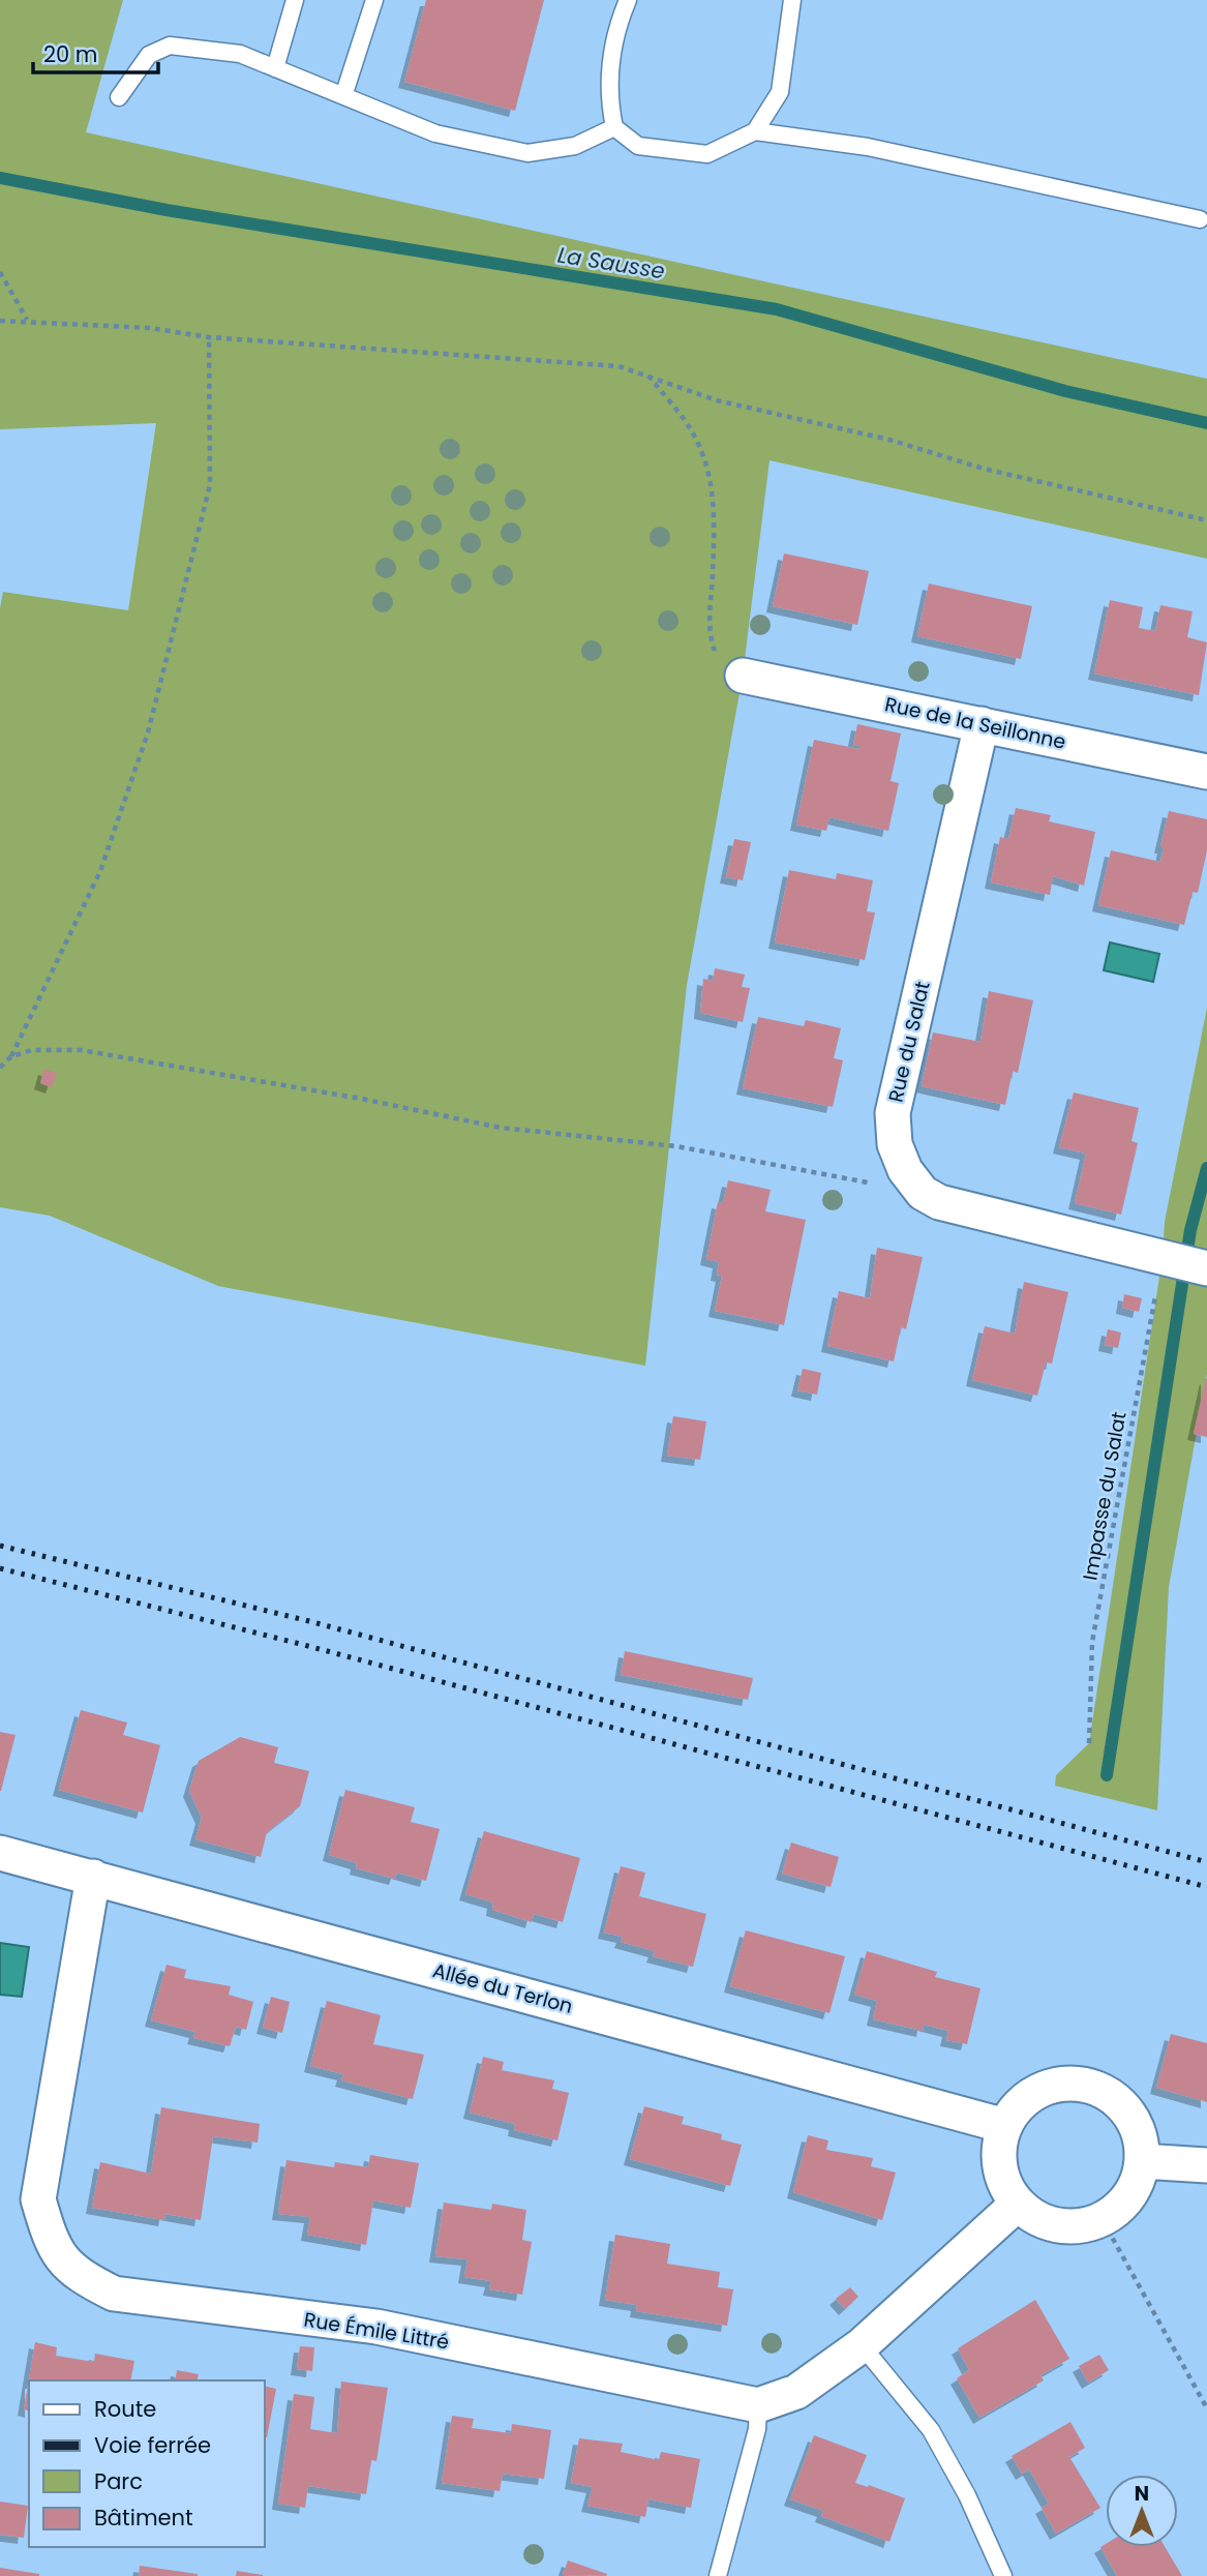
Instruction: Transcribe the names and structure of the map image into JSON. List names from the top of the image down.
{
  "streets": {
    "street": [
      "Rue de la Seillonne",
      "Rue du Salat",
      "Allée du Terlon",
      "Rue Émile Littré"
    ],
    "path": ["Impasse du Salat"]
  },
  "crossings": [
    ["Rue de la Seillonne", "Rue du Salat"],
    ["Allée du Terlon", "Rue Émile Littré"]
  ],
  "water": ["La Sausse"],
  "legend": [
    "Route",
    "Voie ferrée",
    "Parc",
    "Bâtiment"
  ],
  "scale_bar": "20 m",
  "north": "top"
}
